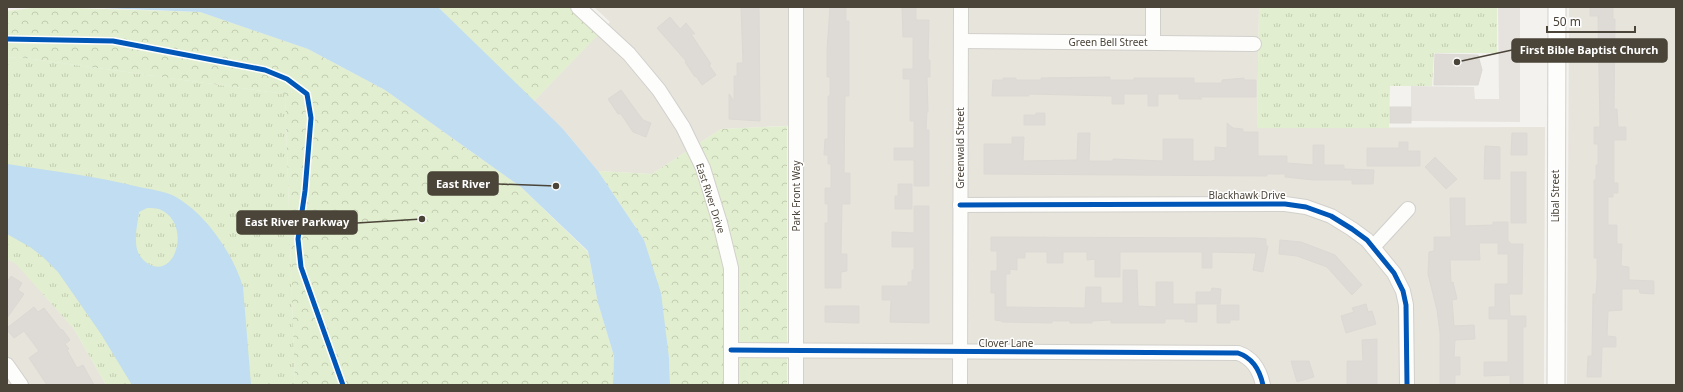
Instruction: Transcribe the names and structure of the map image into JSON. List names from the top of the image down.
{
  "streets": {
    "street": [
      "Green Bell Street",
      "Greenwald Street",
      "Blackhawk Drive",
      "Park Front Way",
      "Libal Street",
      "East River Drive",
      "Clover Lane"
    ]
  },
  "crossings": [
    ["Green Bell Street", "Greenwald Street"],
    ["Greenwald Street", "Blackhawk Drive"],
    ["Greenwald Street", "Clover Lane"],
    ["Park Front Way", "Clover Lane"],
    ["East River Drive", "Clover Lane"]
  ],
  "places": ["First Bible Baptist Church", "East River", "East River Parkway"],
  "scale_bar": "50 m"
}
